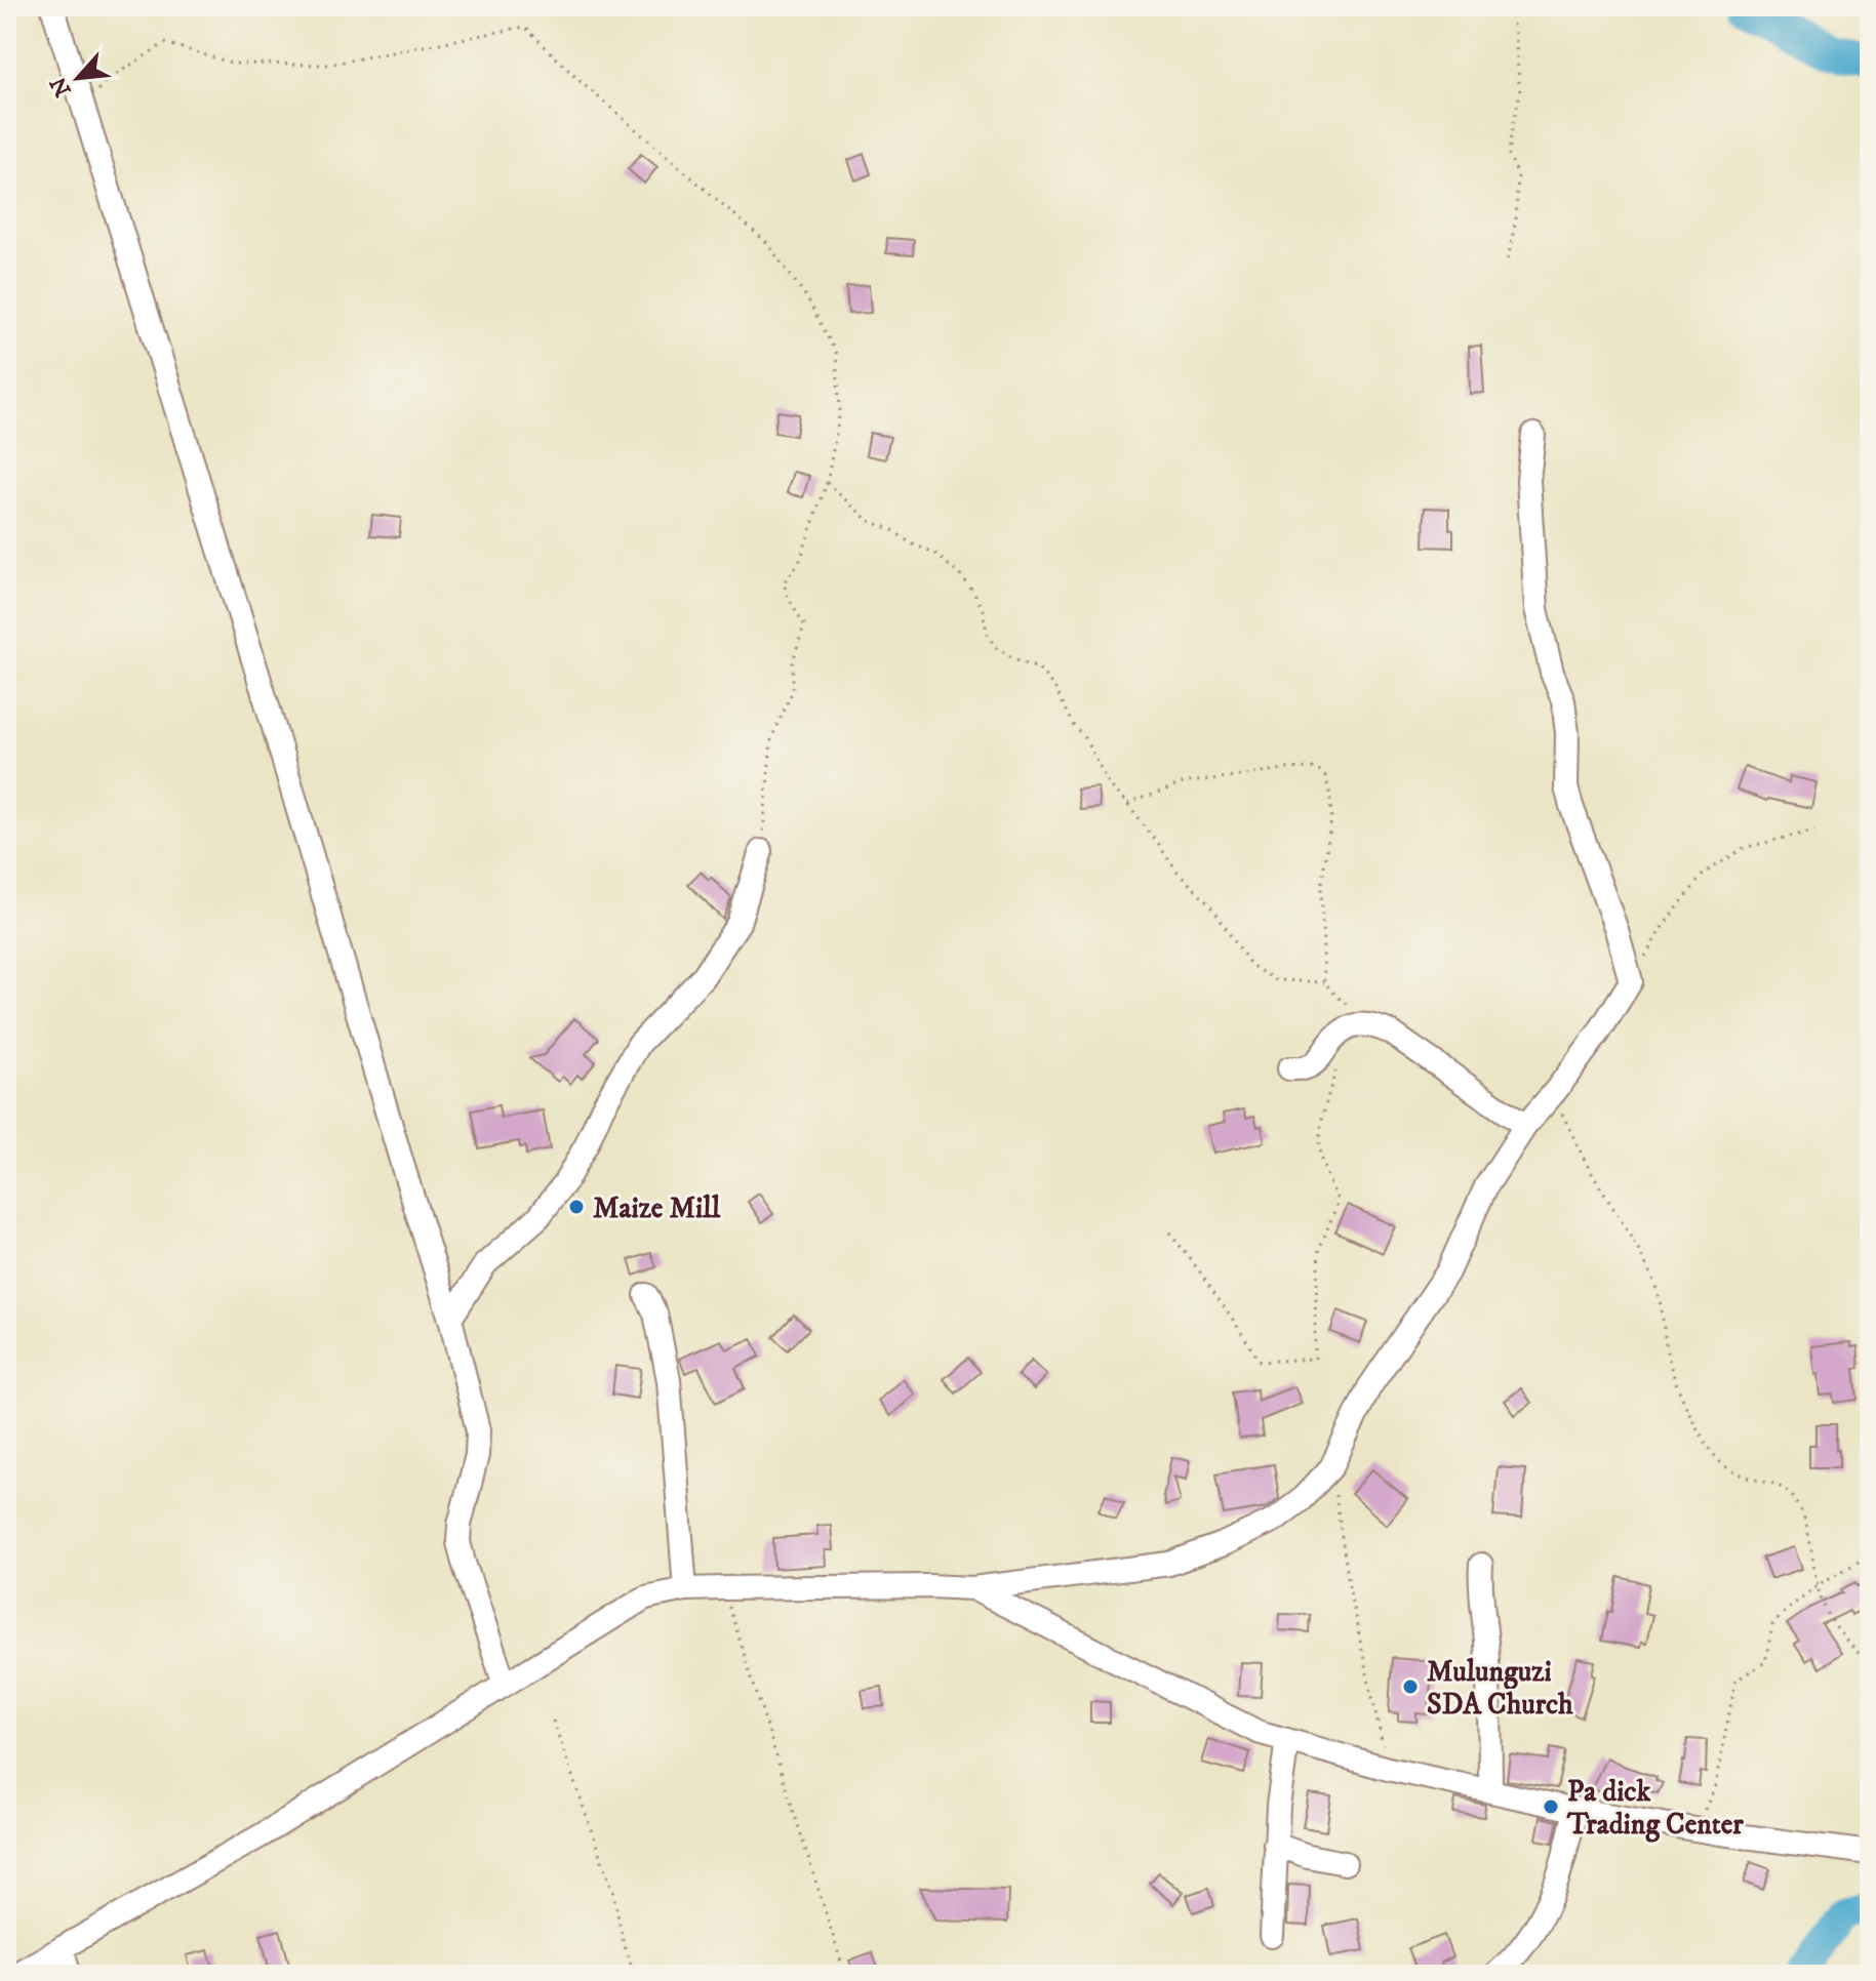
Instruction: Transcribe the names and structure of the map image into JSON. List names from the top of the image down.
{
  "places": ["Maize Mill", "Mulunguzi SDA Church", "Pa dick Trading Center"],
  "north": "bottom left"
}
